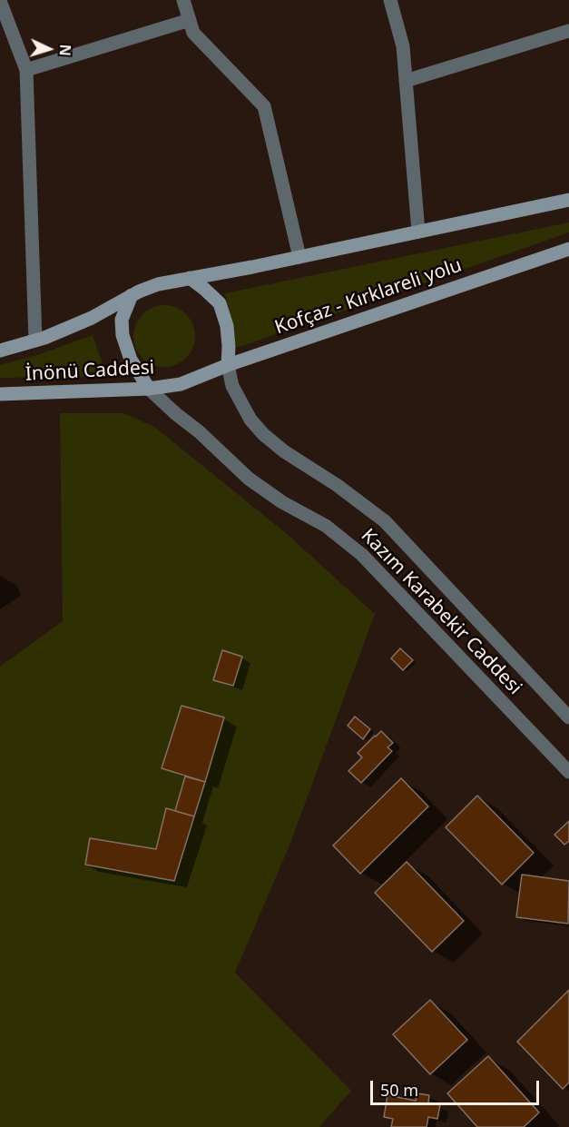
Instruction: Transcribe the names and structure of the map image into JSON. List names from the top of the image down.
{
  "streets": {
    "main road": ["Kofçaz - Kırklareli yolu", "İnönü Caddesi"],
    "street": ["Kazım Karabekir Caddesi"]
  },
  "crossings": [
    ["Kofçaz - Kırklareli yolu", "İnönü Caddesi"],
    ["Kofçaz - Kırklareli yolu", "Kazım Karabekir Caddesi"],
    ["İnönü Caddesi", "Kazım Karabekir Caddesi"]
  ],
  "scale_bar": "50 m",
  "north": "right"
}
